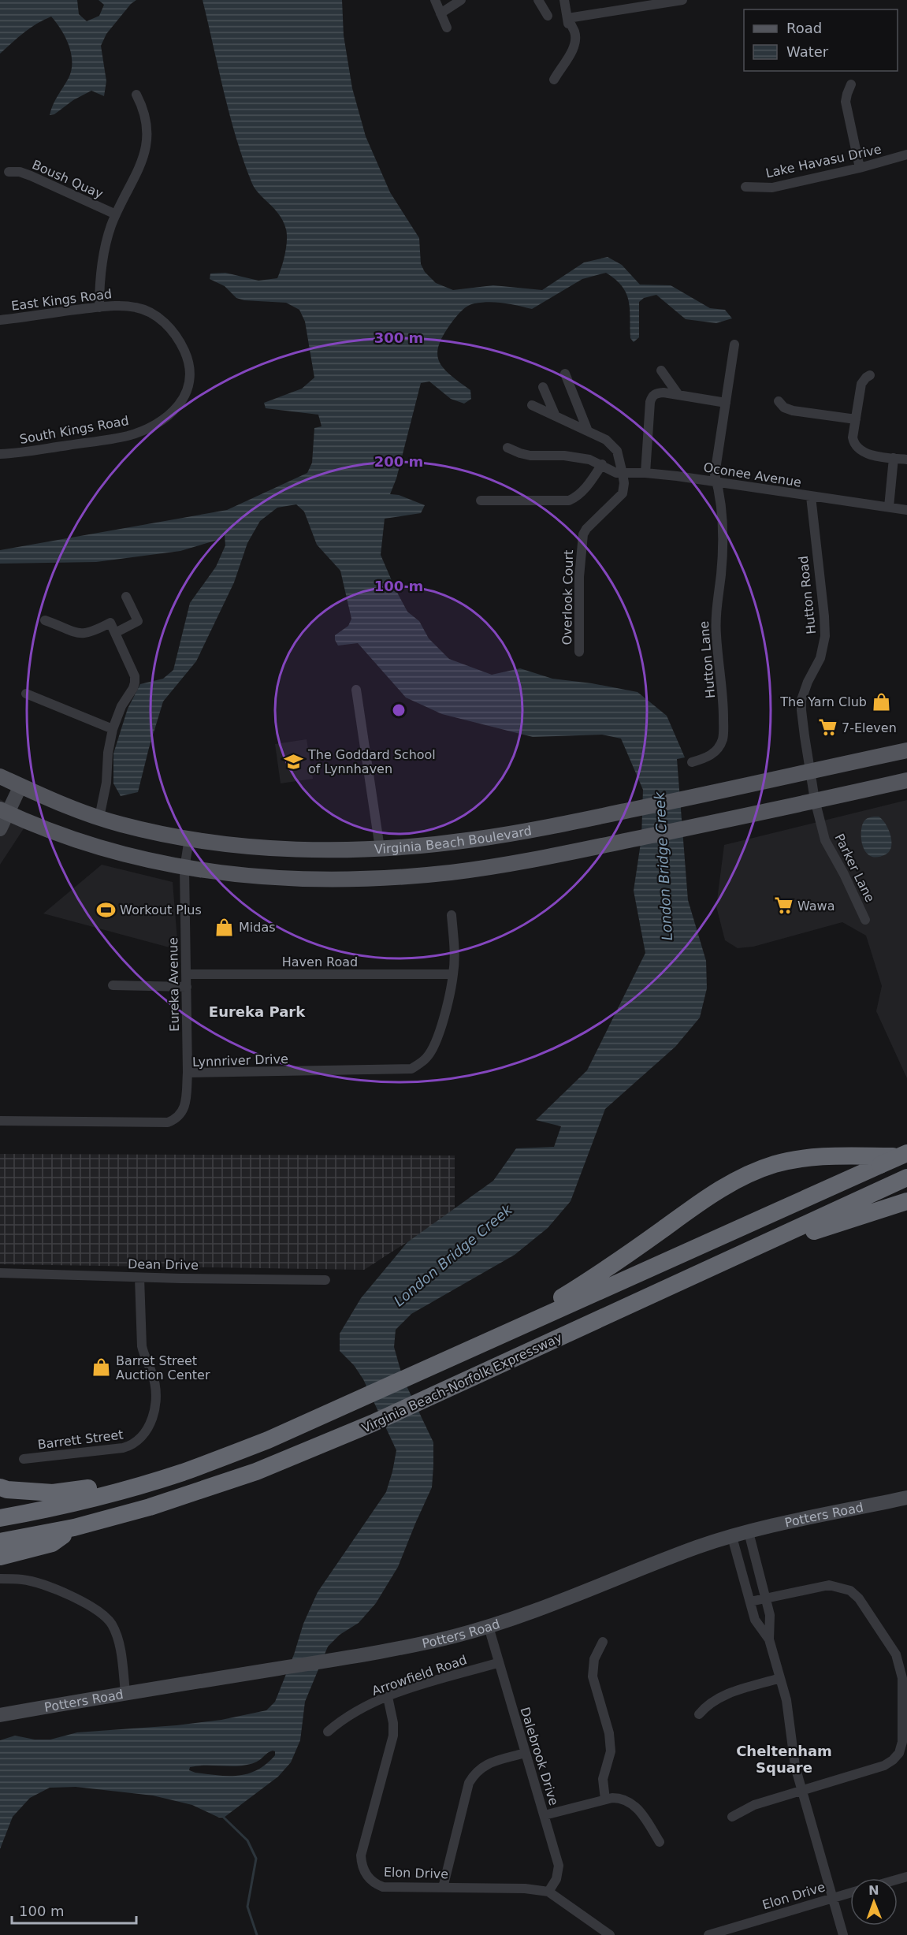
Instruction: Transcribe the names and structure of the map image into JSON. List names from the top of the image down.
{
  "streets": {
    "highway": ["Virginia Beach-Norfolk Expressway"],
    "main road": ["Virginia Beach Boulevard"],
    "street": [
      "Lake Havasu Drive",
      "Boush Quay",
      "East Kings Road",
      "South Kings Road",
      "Oconee Avenue",
      "Hutton Road",
      "Overlook Court",
      "Hutton Lane",
      "Parker Lane",
      "Haven Road",
      "Eureka Avenue",
      "Lynnriver Drive",
      "Dean Drive",
      "Barrett Street",
      "Potters Road",
      "Arrowfield Road",
      "Dalebrook Drive",
      "Elon Drive"
    ]
  },
  "crossings": [
    ["East Kings Road", "South Kings Road"],
    ["Oconee Avenue", "Hutton Road"],
    ["Oconee Avenue", "Overlook Court"],
    ["Oconee Avenue", "Hutton Lane"],
    ["Hutton Road", "Virginia Beach Boulevard"],
    ["Hutton Road", "Parker Lane"],
    ["Virginia Beach Boulevard", "Parker Lane"],
    ["Virginia Beach Boulevard", "Eureka Avenue"],
    ["Haven Road", "Eureka Avenue"],
    ["Haven Road", "Lynnriver Drive"],
    ["Eureka Avenue", "Lynnriver Drive"],
    ["Dean Drive", "Barrett Street"],
    ["Potters Road", "Dalebrook Drive"],
    ["Arrowfield Road", "Dalebrook Drive"],
    ["Arrowfield Road", "Elon Drive"],
    ["Dalebrook Drive", "Elon Drive"]
  ],
  "districts": ["Eureka Park", "Cheltenham Square"],
  "water": ["London Bridge Creek"],
  "places": {
    "shop": ["The Yarn Club", "Midas", "Barret Street Auction Center"],
    "supermarket": ["7-Eleven", "Wawa"],
    "school or university": ["The Goddard School of Lynnhaven"],
    "sports": ["Workout Plus"]
  },
  "legend": ["Road", "Water"],
  "scale_bar": "100 m",
  "north": "top",
  "rings": ["300 m", "200 m", "100 m"]
}
